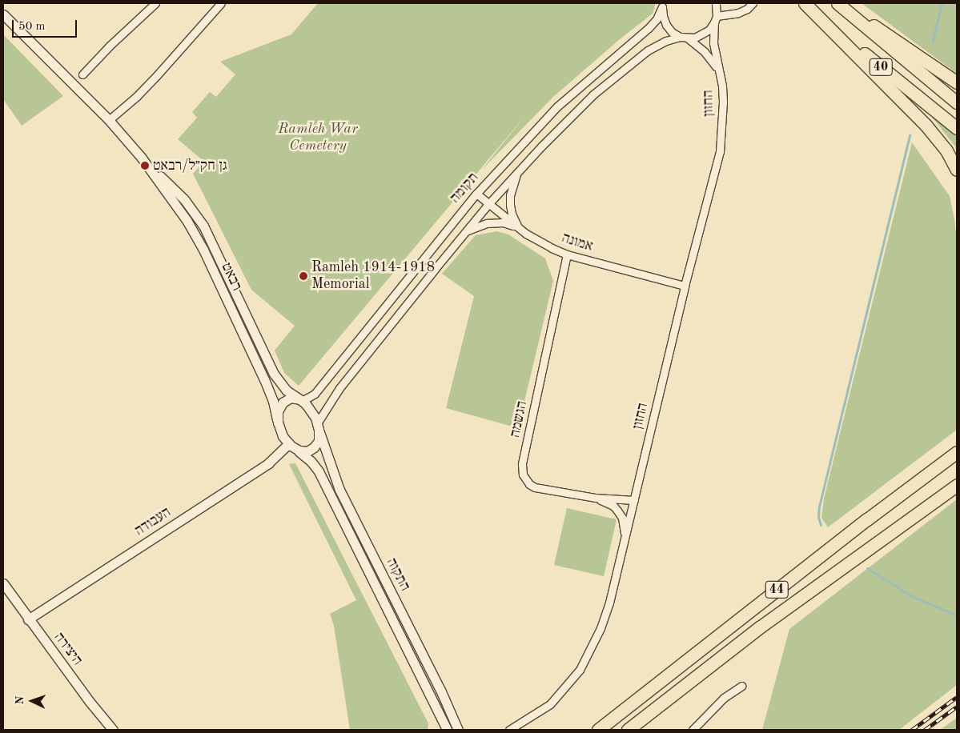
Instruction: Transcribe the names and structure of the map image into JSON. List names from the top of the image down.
{
  "streets": {
    "highway": ["40", "44"],
    "street": [
      "החזון",
      "תקומה",
      "אמונה",
      "רבאט",
      "הגשמה",
      "העבודה",
      "התקוה",
      "היצירה"
    ]
  },
  "crossings": [
    ["החזון", "תקומה"],
    ["החזון", "אמונה"],
    ["החזון", "הגשמה"],
    ["תקומה", "אמונה"],
    ["תקומה", "רבאט"],
    ["תקומה", "העבודה"],
    ["תקומה", "התקוה"],
    ["אמונה", "הגשמה"],
    ["רבאט", "העבודה"],
    ["רבאט", "התקוה"],
    ["העבודה", "התקוה"],
    ["העבודה", "היצירה"]
  ],
  "parks": ["Ramleh War Cemetery"],
  "places": ["גן חק״ל/רבאט", "Ramleh 1914-1918 Memorial"],
  "scale_bar": "50 m",
  "north": "left"
}
